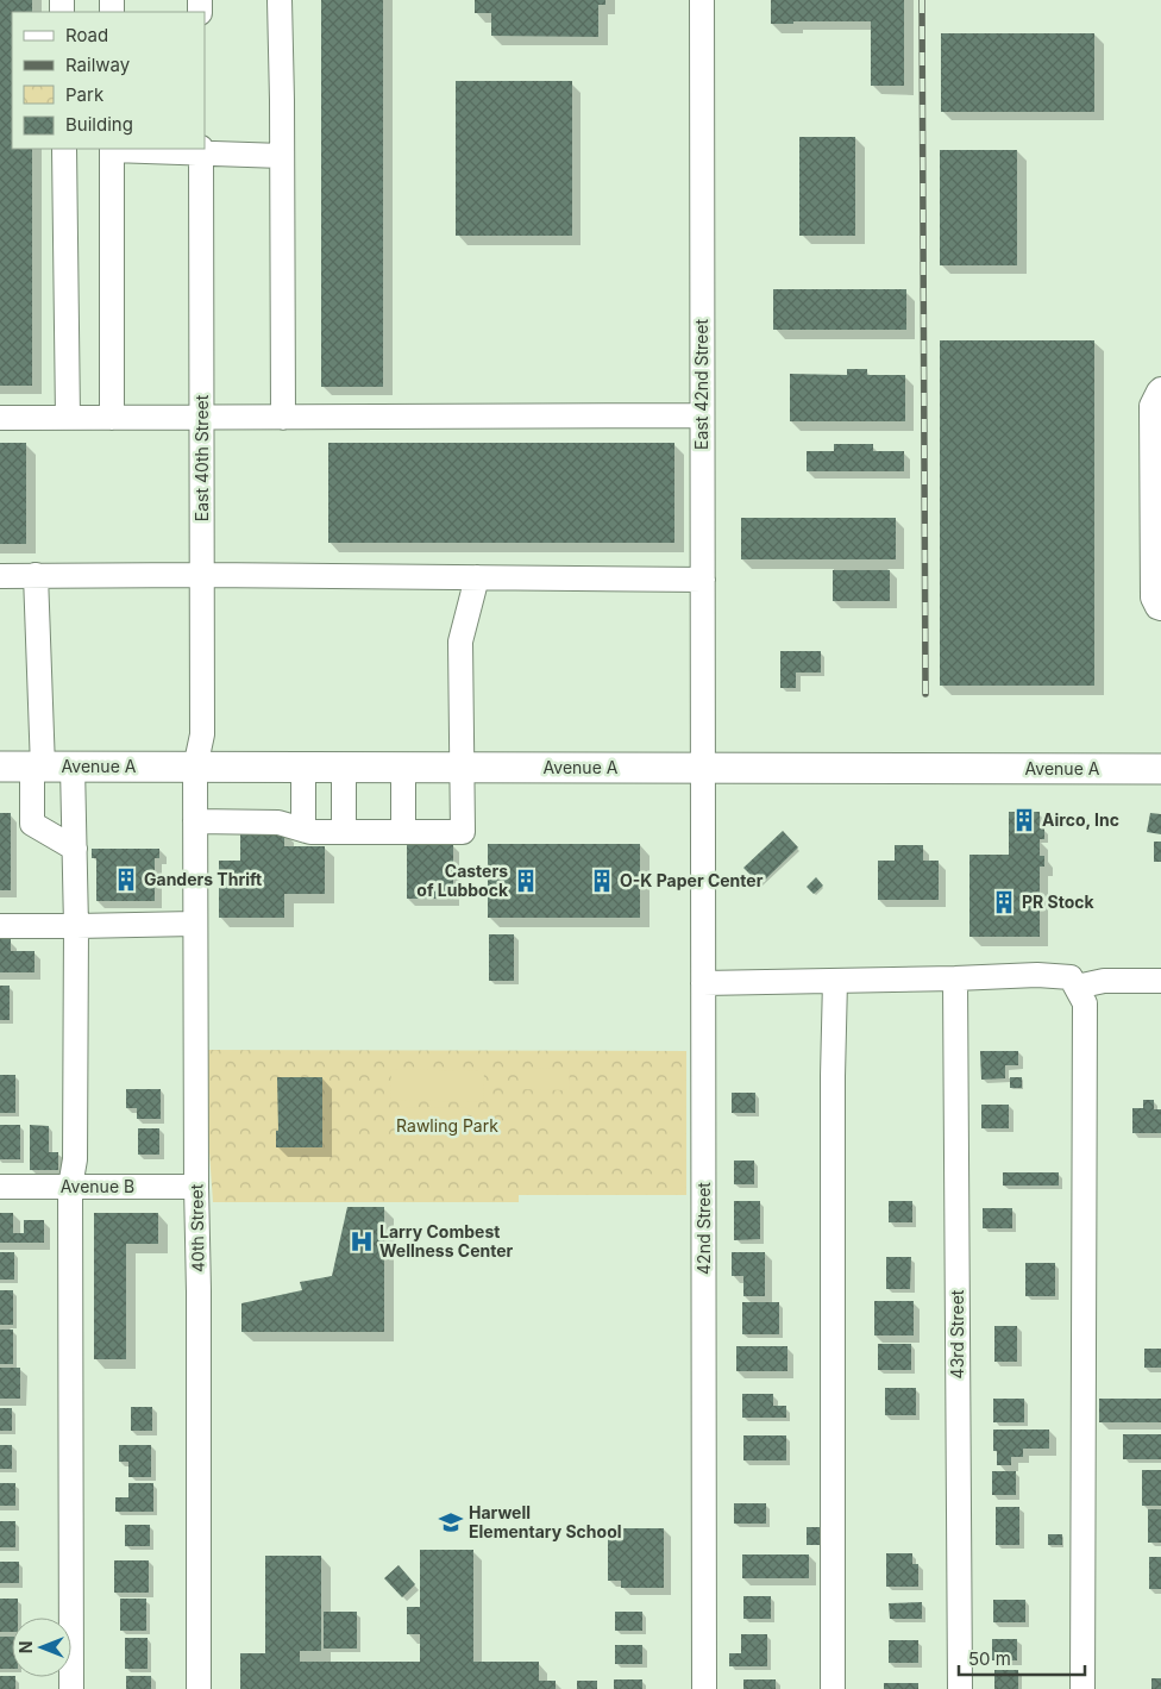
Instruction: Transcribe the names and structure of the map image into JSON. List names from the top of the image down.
{
  "streets": {
    "main road": ["Avenue A"],
    "street": [
      "East 42nd Street",
      "East 40th Street",
      "Avenue B",
      "40th Street",
      "42nd Street",
      "43rd Street"
    ]
  },
  "crossings": [
    ["East 42nd Street", "Avenue A"],
    ["East 42nd Street", "42nd Street"],
    ["East 40th Street", "Avenue A"],
    ["East 40th Street", "40th Street"],
    ["Avenue A", "40th Street"],
    ["Avenue A", "42nd Street"],
    ["Avenue B", "40th Street"]
  ],
  "parks": ["Rawling Park"],
  "places": {
    "building": [
      "Airco, Inc",
      "Ganders Thrift",
      "Casters of Lubbock",
      "O-K Paper Center",
      "PR Stock"
    ],
    "hospital": ["Larry Combest Wellness Center"],
    "school or university": ["Harwell Elementary School"]
  },
  "legend": [
    "Road",
    "Railway",
    "Park",
    "Building"
  ],
  "scale_bar": "50 m",
  "north": "left"
}
